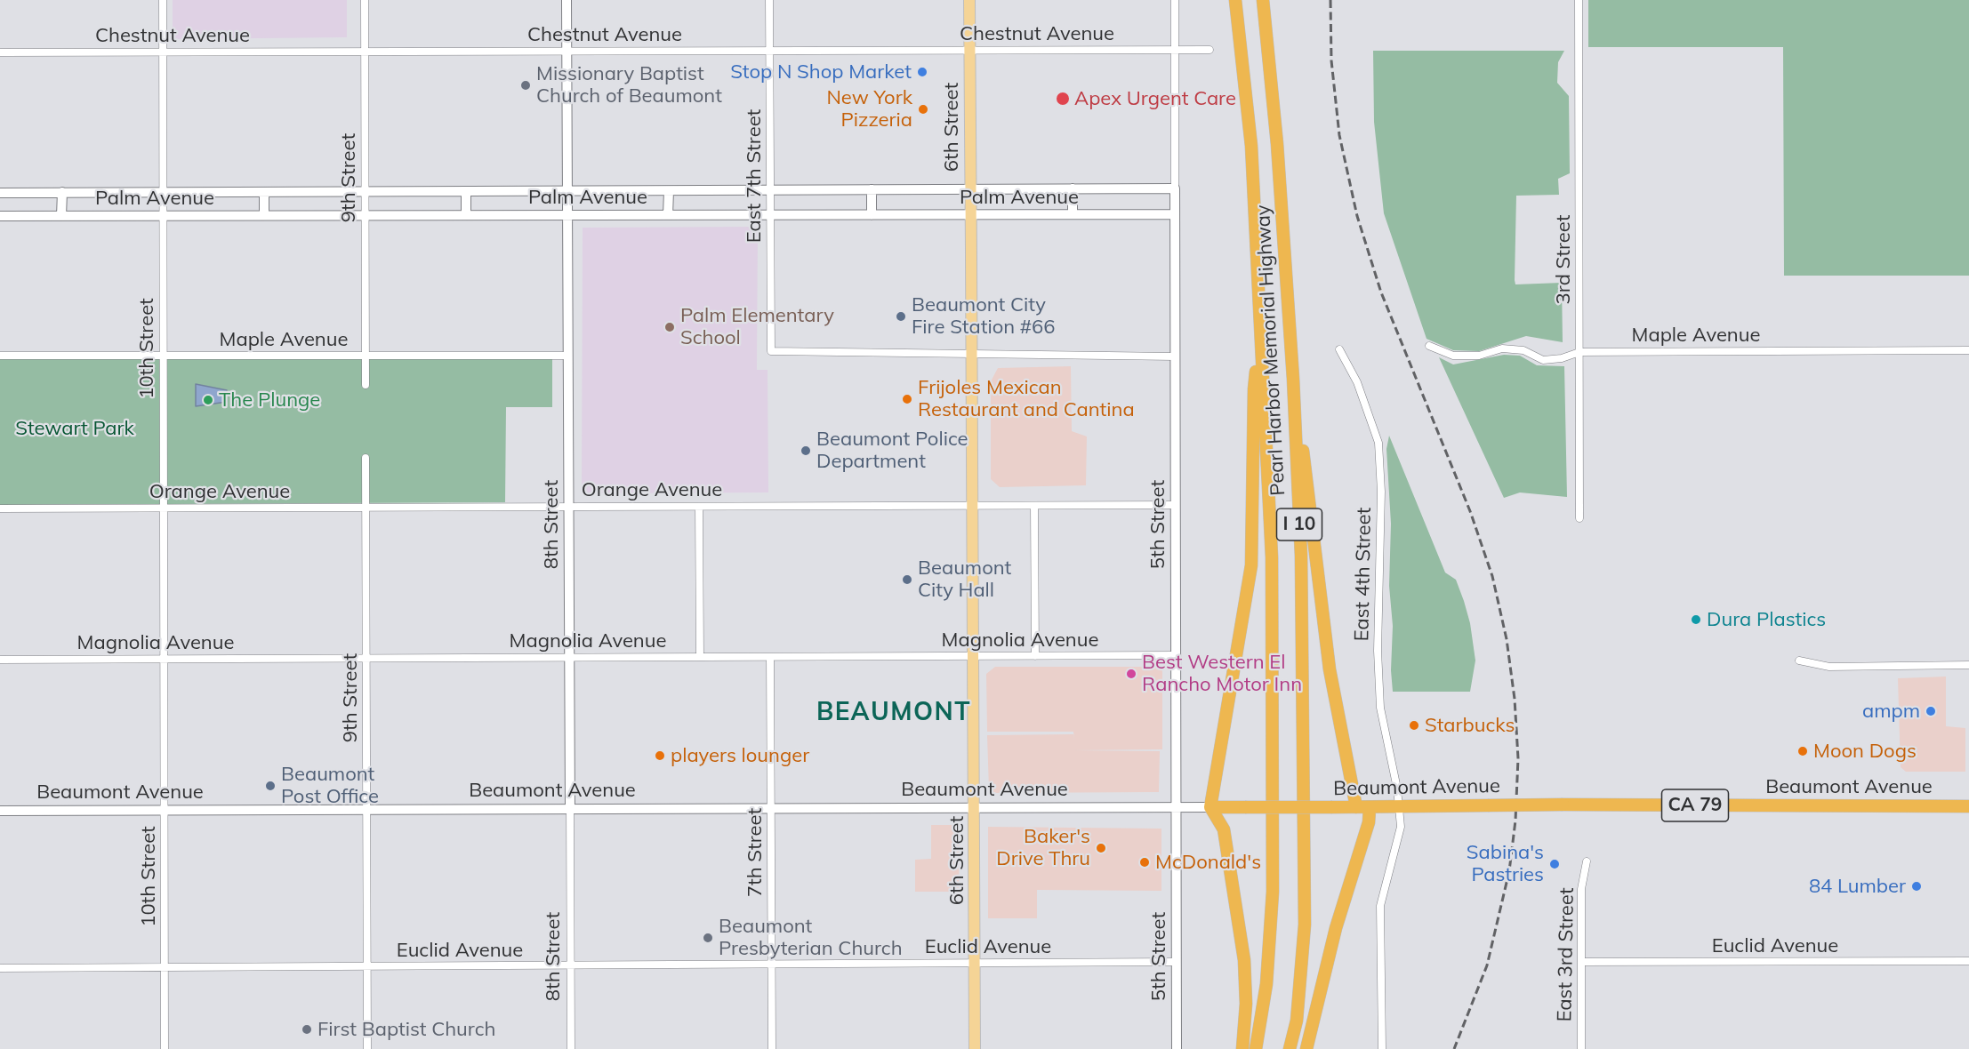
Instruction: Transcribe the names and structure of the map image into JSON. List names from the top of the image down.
{
  "streets": {
    "highway": [
      "Pearl Harbor Memorial Highway",
      "I 10",
      "Beaumont Avenue",
      "CA 79"
    ],
    "main road": ["6th Street"],
    "street": [
      "Chestnut Avenue",
      "East 7th Street",
      "9th Street",
      "Palm Avenue",
      "3rd Street",
      "Maple Avenue",
      "10th Street",
      "Orange Avenue",
      "8th Street",
      "5th Street",
      "East 4th Street",
      "Magnolia Avenue",
      "7th Street",
      "Euclid Avenue",
      "East 3rd Street"
    ]
  },
  "crossings": [
    ["Chestnut Avenue", "6th Street"],
    ["Chestnut Avenue", "East 7th Street"],
    ["Chestnut Avenue", "9th Street"],
    ["Chestnut Avenue", "10th Street"],
    ["Chestnut Avenue", "8th Street"],
    ["Chestnut Avenue", "5th Street"],
    ["6th Street", "East 7th Street"],
    ["6th Street", "Palm Avenue"],
    ["6th Street", "Orange Avenue"],
    ["6th Street", "Magnolia Avenue"],
    ["6th Street", "Beaumont Avenue"],
    ["6th Street", "Euclid Avenue"],
    ["East 7th Street", "Palm Avenue"],
    ["9th Street", "Palm Avenue"],
    ["9th Street", "Maple Avenue"],
    ["9th Street", "Orange Avenue"],
    ["9th Street", "Magnolia Avenue"],
    ["9th Street", "Beaumont Avenue"],
    ["9th Street", "Euclid Avenue"],
    ["Palm Avenue", "10th Street"],
    ["Palm Avenue", "8th Street"],
    ["Palm Avenue", "5th Street"],
    ["3rd Street", "Maple Avenue"],
    ["Maple Avenue", "10th Street"],
    ["Maple Avenue", "8th Street"],
    ["10th Street", "Orange Avenue"],
    ["10th Street", "Magnolia Avenue"],
    ["10th Street", "Beaumont Avenue"],
    ["10th Street", "Euclid Avenue"],
    ["Orange Avenue", "8th Street"],
    ["Orange Avenue", "5th Street"],
    ["8th Street", "Magnolia Avenue"],
    ["8th Street", "Beaumont Avenue"],
    ["8th Street", "Euclid Avenue"],
    ["5th Street", "Magnolia Avenue"],
    ["5th Street", "Beaumont Avenue"],
    ["5th Street", "Euclid Avenue"],
    ["East 4th Street", "Beaumont Avenue"],
    ["Magnolia Avenue", "7th Street"],
    ["Beaumont Avenue", "7th Street"],
    ["7th Street", "Euclid Avenue"],
    ["Euclid Avenue", "East 3rd Street"]
  ],
  "districts": ["BEAUMONT"],
  "parks": ["Stewart Park"],
  "places": [
    "Stop N Shop Market",
    "Missionary Baptist Church of Beaumont",
    "Apex Urgent Care",
    "New York Pizzeria",
    "Beaumont City Fire Station #66",
    "Palm Elementary School",
    "Frijoles Mexican Restaurant and Cantina",
    "The Plunge",
    "Beaumont Police Department",
    "Beaumont City Hall",
    "Dura Plastics",
    "Best Western El Rancho Motor Inn",
    "ampm",
    "Starbucks",
    "Moon Dogs",
    "players lounger",
    "Beaumont Post Office",
    "Baker's Drive Thru",
    "McDonald's",
    "Sabina's Pastries",
    "84 Lumber",
    "Beaumont Presbyterian Church",
    "First Baptist Church"
  ]
}
